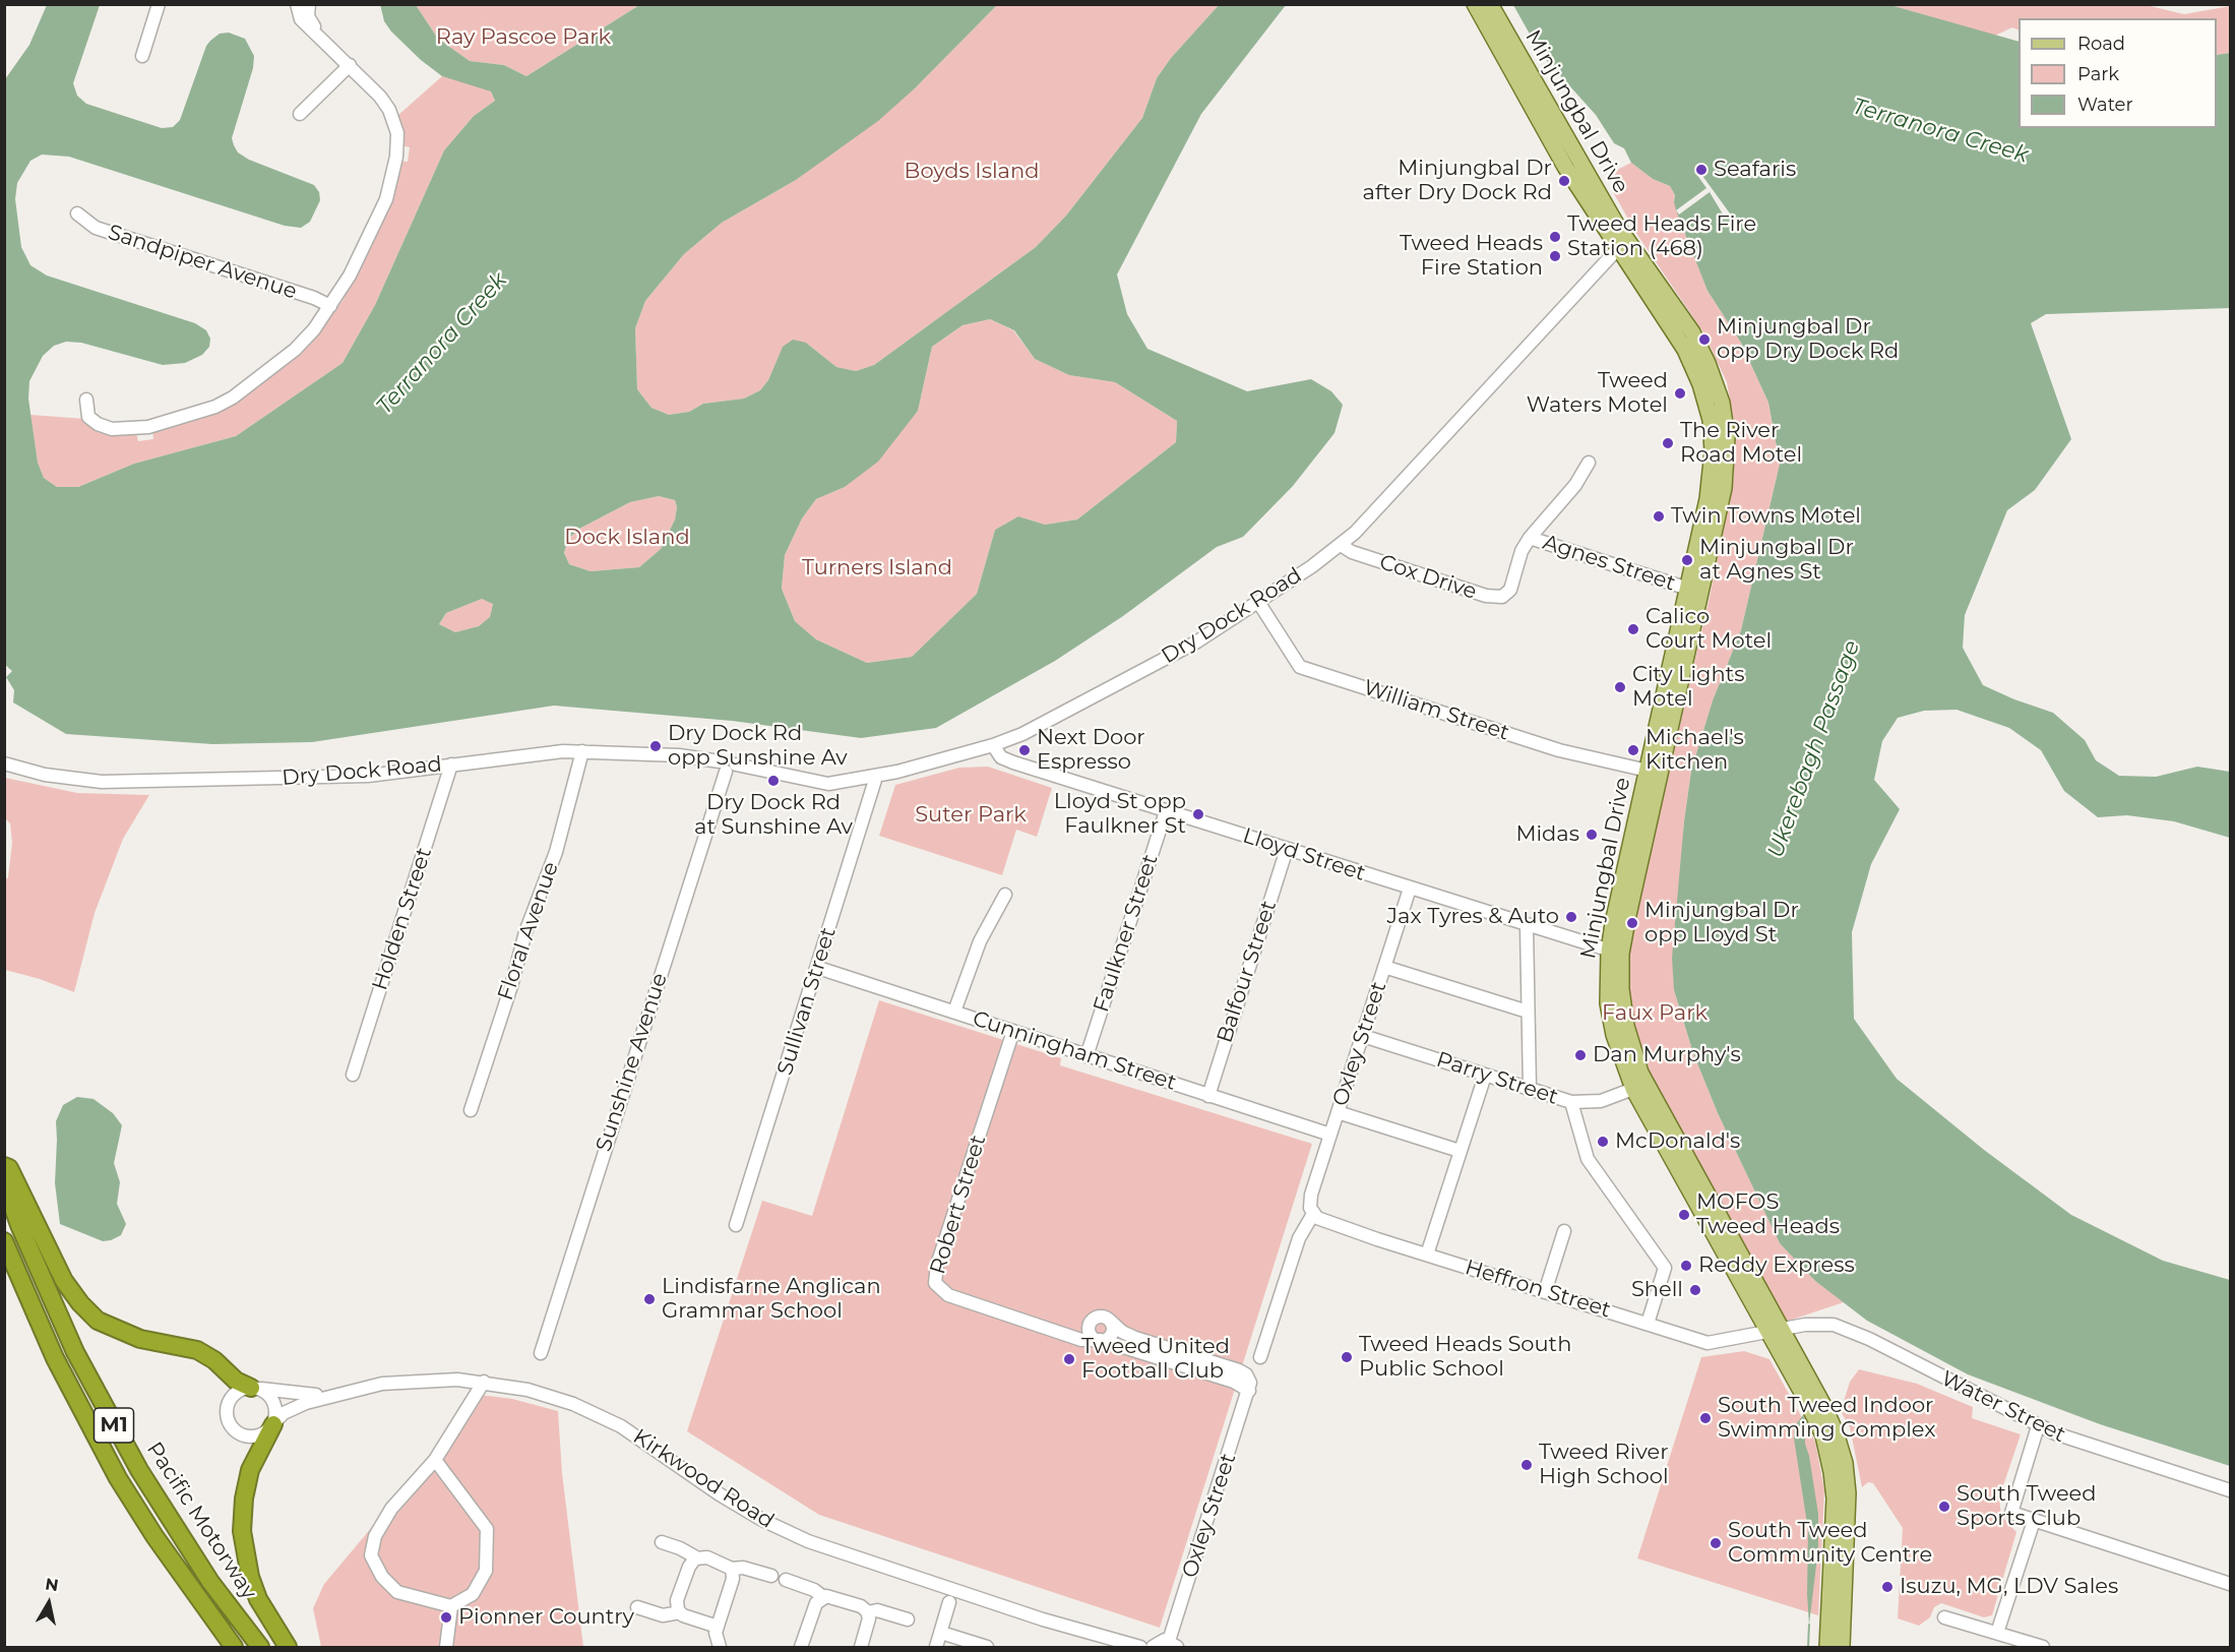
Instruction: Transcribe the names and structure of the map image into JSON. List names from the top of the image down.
{
  "streets": {
    "highway": ["M1", "Pacific Motorway"],
    "main road": ["Minjungbal Drive"],
    "street": [
      "Sandpiper Avenue",
      "Agnes Street",
      "Cox Drive",
      "Dry Dock Road",
      "William Street",
      "Lloyd Street",
      "Holden Street",
      "Floral Avenue",
      "Faulkner Street",
      "Balfour Street",
      "Sullivan Street",
      "Oxley Street",
      "Cunningham Street",
      "Sunshine Avenue",
      "Parry Street",
      "Robert Street",
      "Heffron Street",
      "Water Street",
      "Kirkwood Road"
    ]
  },
  "crossings": [
    ["Minjungbal Drive", "Agnes Street"],
    ["Minjungbal Drive", "Dry Dock Road"],
    ["Minjungbal Drive", "William Street"],
    ["Minjungbal Drive", "Lloyd Street"],
    ["Minjungbal Drive", "Parry Street"],
    ["Minjungbal Drive", "Heffron Street"],
    ["Minjungbal Drive", "Water Street"],
    ["Agnes Street", "Cox Drive"],
    ["Cox Drive", "Dry Dock Road"],
    ["Dry Dock Road", "William Street"],
    ["Dry Dock Road", "Lloyd Street"],
    ["Dry Dock Road", "Holden Street"],
    ["Dry Dock Road", "Floral Avenue"],
    ["Dry Dock Road", "Sullivan Street"],
    ["Dry Dock Road", "Sunshine Avenue"],
    ["Lloyd Street", "Faulkner Street"],
    ["Lloyd Street", "Balfour Street"],
    ["Lloyd Street", "Oxley Street"],
    ["Faulkner Street", "Cunningham Street"],
    ["Balfour Street", "Cunningham Street"],
    ["Sullivan Street", "Cunningham Street"],
    ["Oxley Street", "Cunningham Street"],
    ["Oxley Street", "Parry Street"],
    ["Oxley Street", "Robert Street"],
    ["Oxley Street", "Heffron Street"],
    ["Cunningham Street", "Robert Street"],
    ["Heffron Street", "Water Street"]
  ],
  "water": ["Terranora Creek", "Ukerebagh Passage"],
  "parks": [
    "Ray Pascoe Park",
    "Boyds Island",
    "Dock Island",
    "Turners Island",
    "Suter Park",
    "Faux Park"
  ],
  "places": [
    "Seafaris",
    "Minjungbal Dr after Dry Dock Rd",
    "Tweed Heads Fire Station (468)",
    "Tweed Heads Fire Station",
    "Minjungbal Dr opp Dry Dock Rd",
    "Tweed Waters Motel",
    "The River Road Motel",
    "Twin Towns Motel",
    "Minjungbal Dr at Agnes St",
    "Calico Court Motel",
    "City Lights Motel",
    "Dry Dock Rd opp Sunshine Av",
    "Next Door Espresso",
    "Michael's Kitchen",
    "Dry Dock Rd at Sunshine Av",
    "Lloyd St opp Faulkner St",
    "Midas",
    "Jax Tyres & Auto",
    "Minjungbal Dr opp Lloyd St",
    "Dan Murphy's",
    "McDonald's",
    "MOFOS Tweed Heads",
    "Reddy Express",
    "Shell",
    "Lindisfarne Anglican Grammar School",
    "Tweed Heads South Public School",
    "Tweed United Football Club",
    "South Tweed Indoor Swimming Complex",
    "Tweed River High School",
    "South Tweed Sports Club",
    "South Tweed Community Centre",
    "Isuzu, MG, LDV Sales",
    "Pionner Country"
  ],
  "legend": ["Road", "Park", "Water"],
  "north": "top"
}
